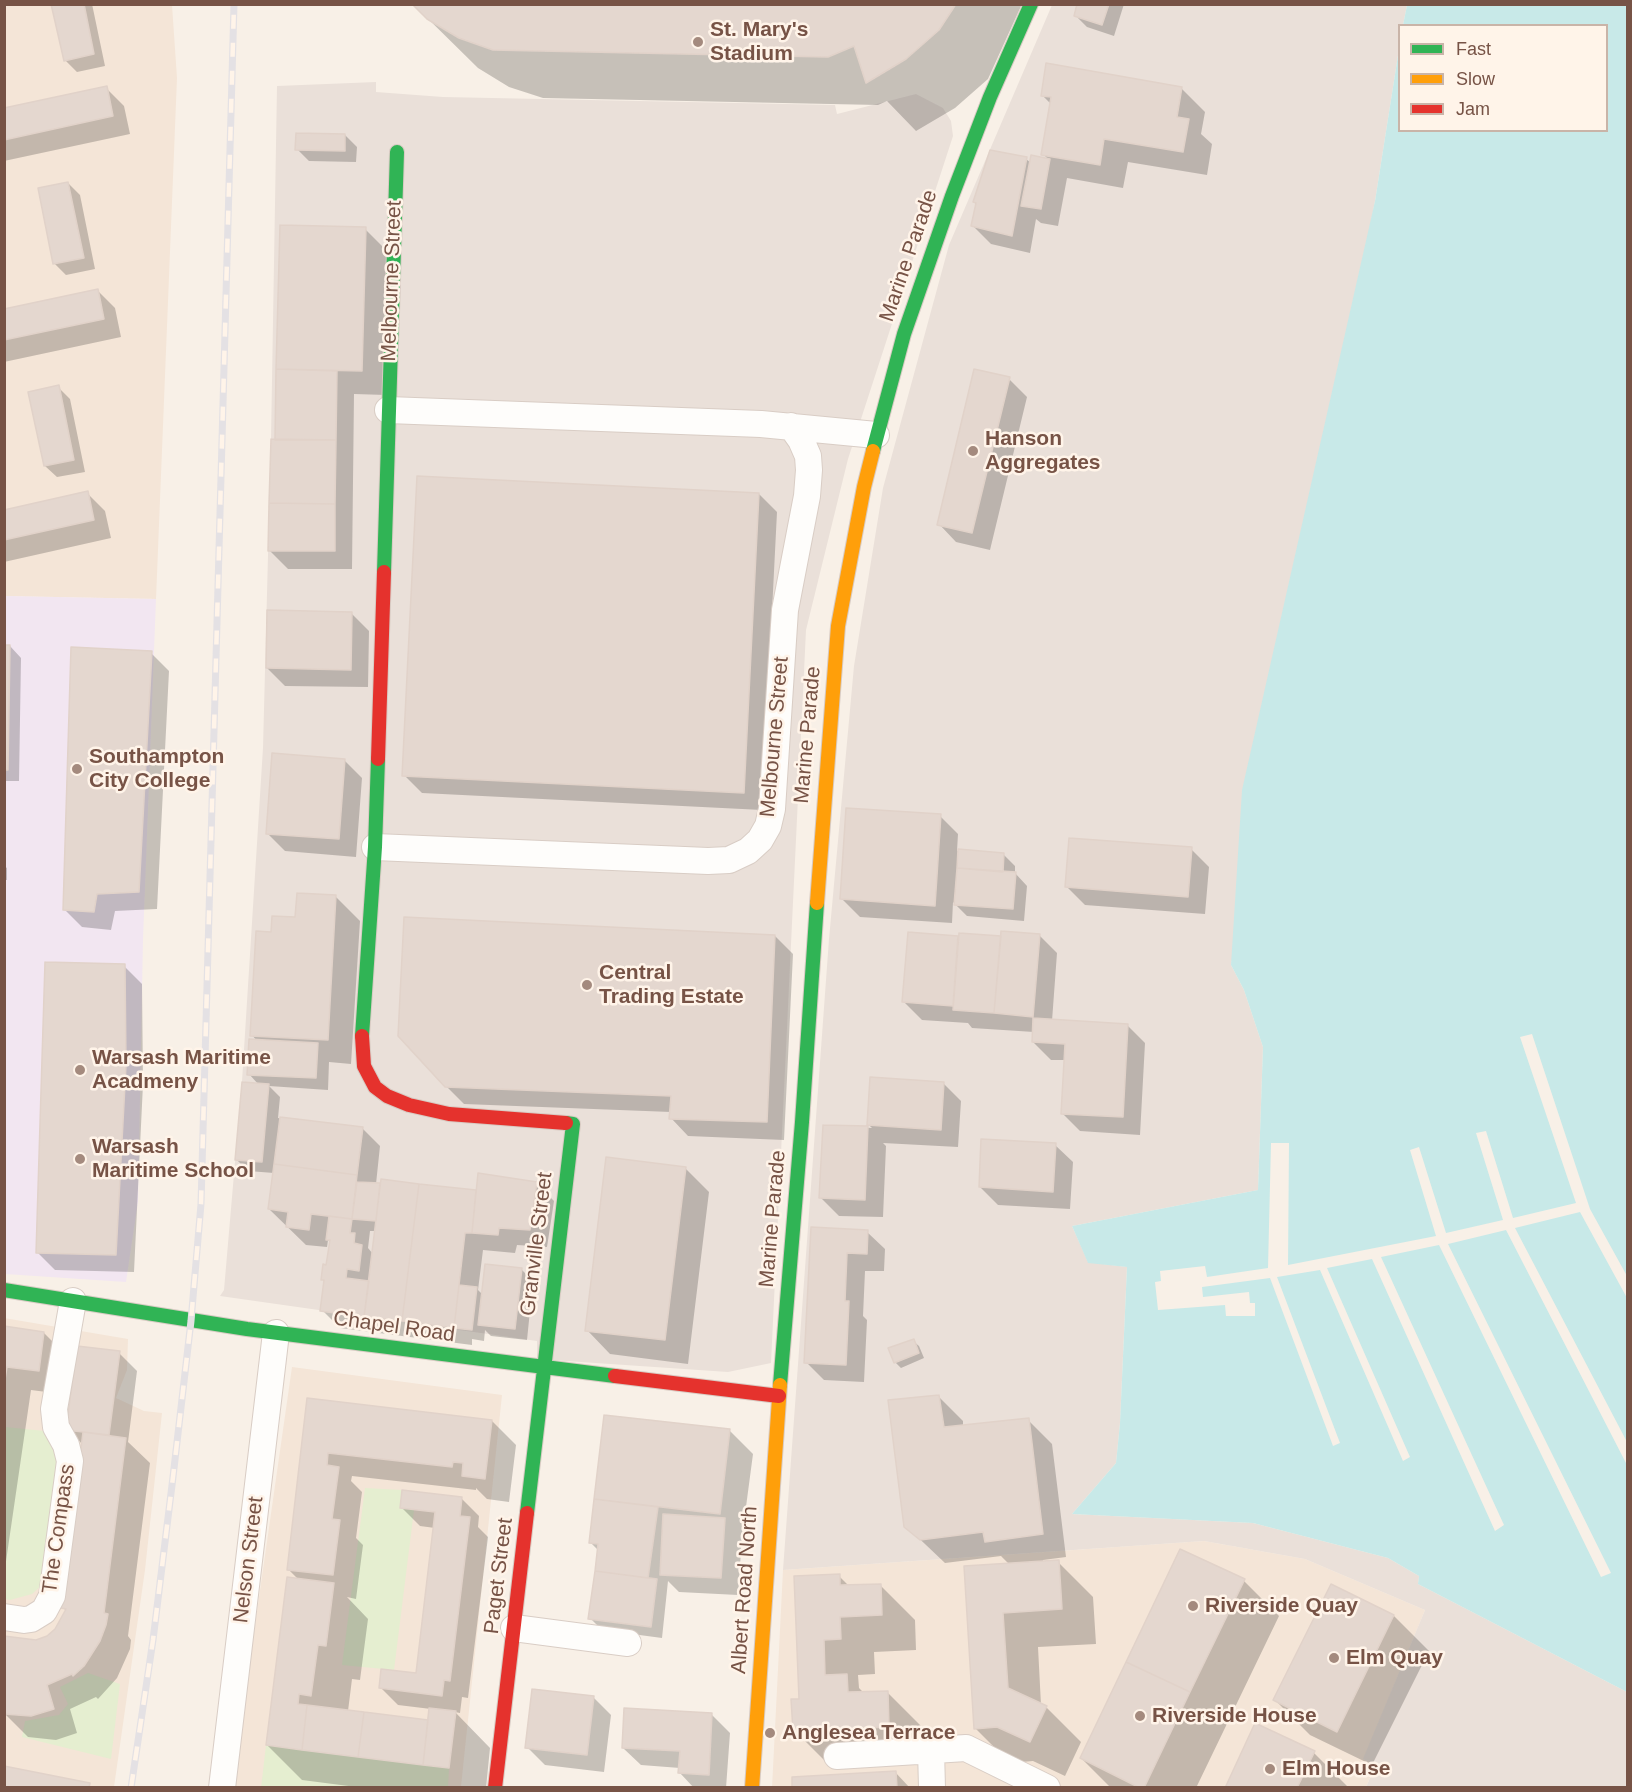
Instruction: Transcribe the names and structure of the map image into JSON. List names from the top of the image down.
{
  "streets": {
    "street": [
      "Marine Parade",
      "Melbourne Street",
      "Granville Street",
      "Chapel Road",
      "The Compass",
      "Nelson Street",
      "Paget Street",
      "Albert Road North"
    ]
  },
  "crossings": [
    ["Marine Parade", "Chapel Road"],
    ["Marine Parade", "Albert Road North"],
    ["Melbourne Street", "Granville Street"],
    ["Granville Street", "Chapel Road"],
    ["Granville Street", "Paget Street"],
    ["Chapel Road", "The Compass"],
    ["Chapel Road", "Nelson Street"],
    ["Chapel Road", "Paget Street"],
    ["Chapel Road", "Albert Road North"]
  ],
  "places": [
    "St. Mary's Stadium",
    "Hanson Aggregates",
    "Southampton City College",
    "Central Trading Estate",
    "Warsash Maritime Acadmeny",
    "Warsash Maritime School",
    "Riverside Quay",
    "Elm Quay",
    "Riverside House",
    "Anglesea Terrace",
    "Elm House"
  ],
  "legend": ["Fast", "Slow", "Jam"]
}
